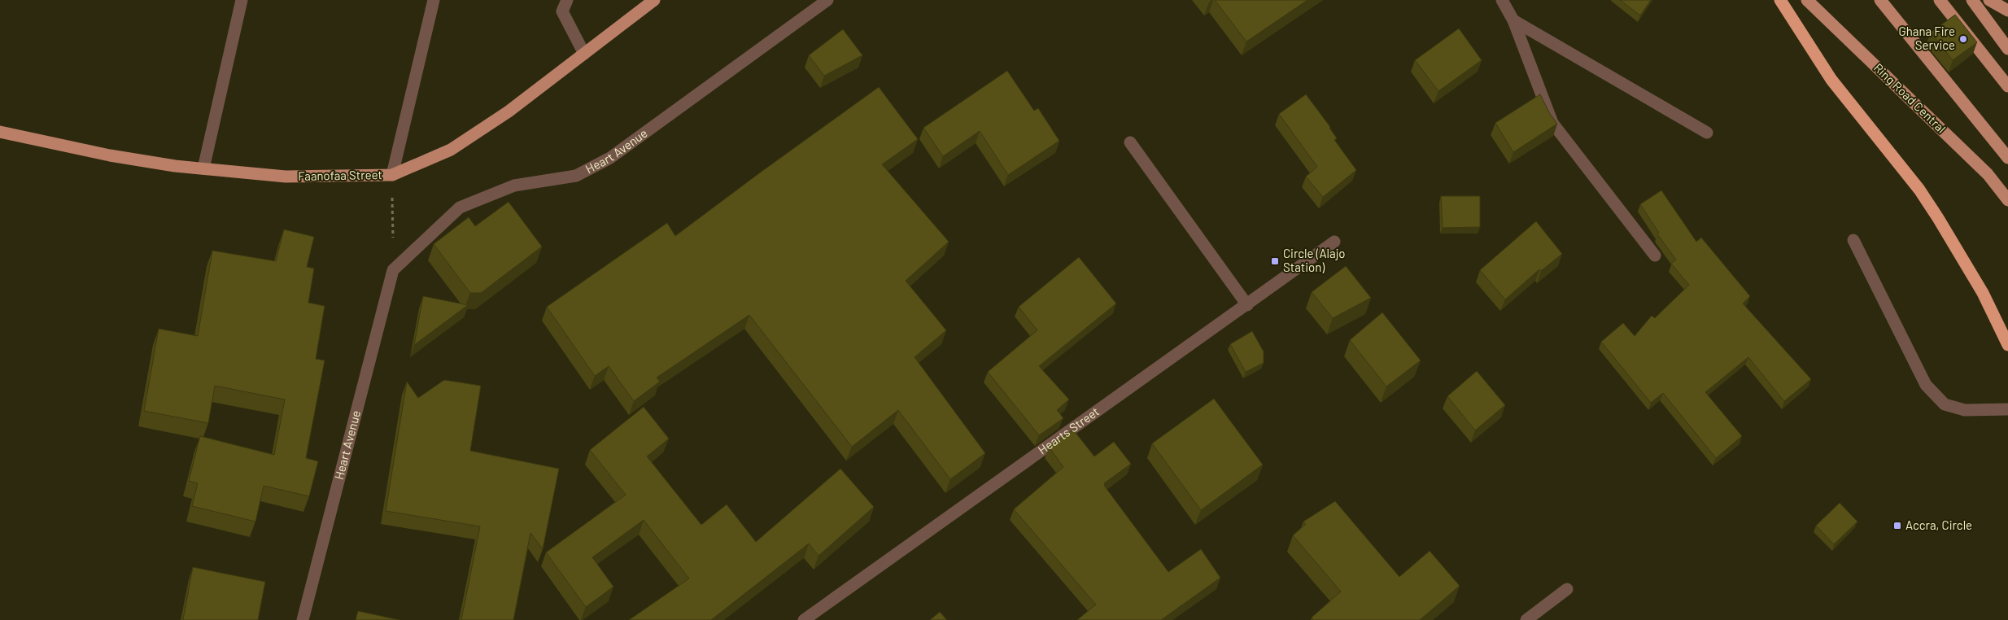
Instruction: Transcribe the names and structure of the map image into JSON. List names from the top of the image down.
{
  "streets": {
    "main road": ["Ring Road Central", "Faanofaa Street"],
    "street": ["Heart Avenue", "Hearts Street"]
  },
  "places": {
    "other": ["Ghana Fire Service"],
    "transit": ["Circle (Alajo Station)", "Accra, Circle"]
  }
}
